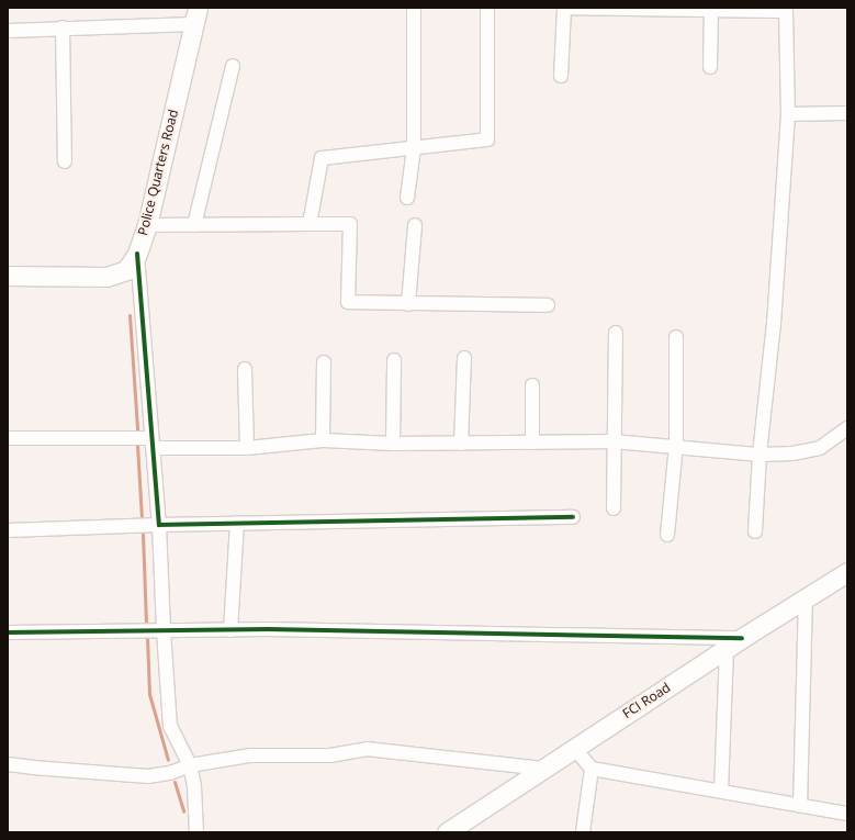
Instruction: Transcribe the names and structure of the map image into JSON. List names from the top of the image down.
{
  "streets": {
    "street": ["Police Quarters Road", "FCI Road"]
  }
}
